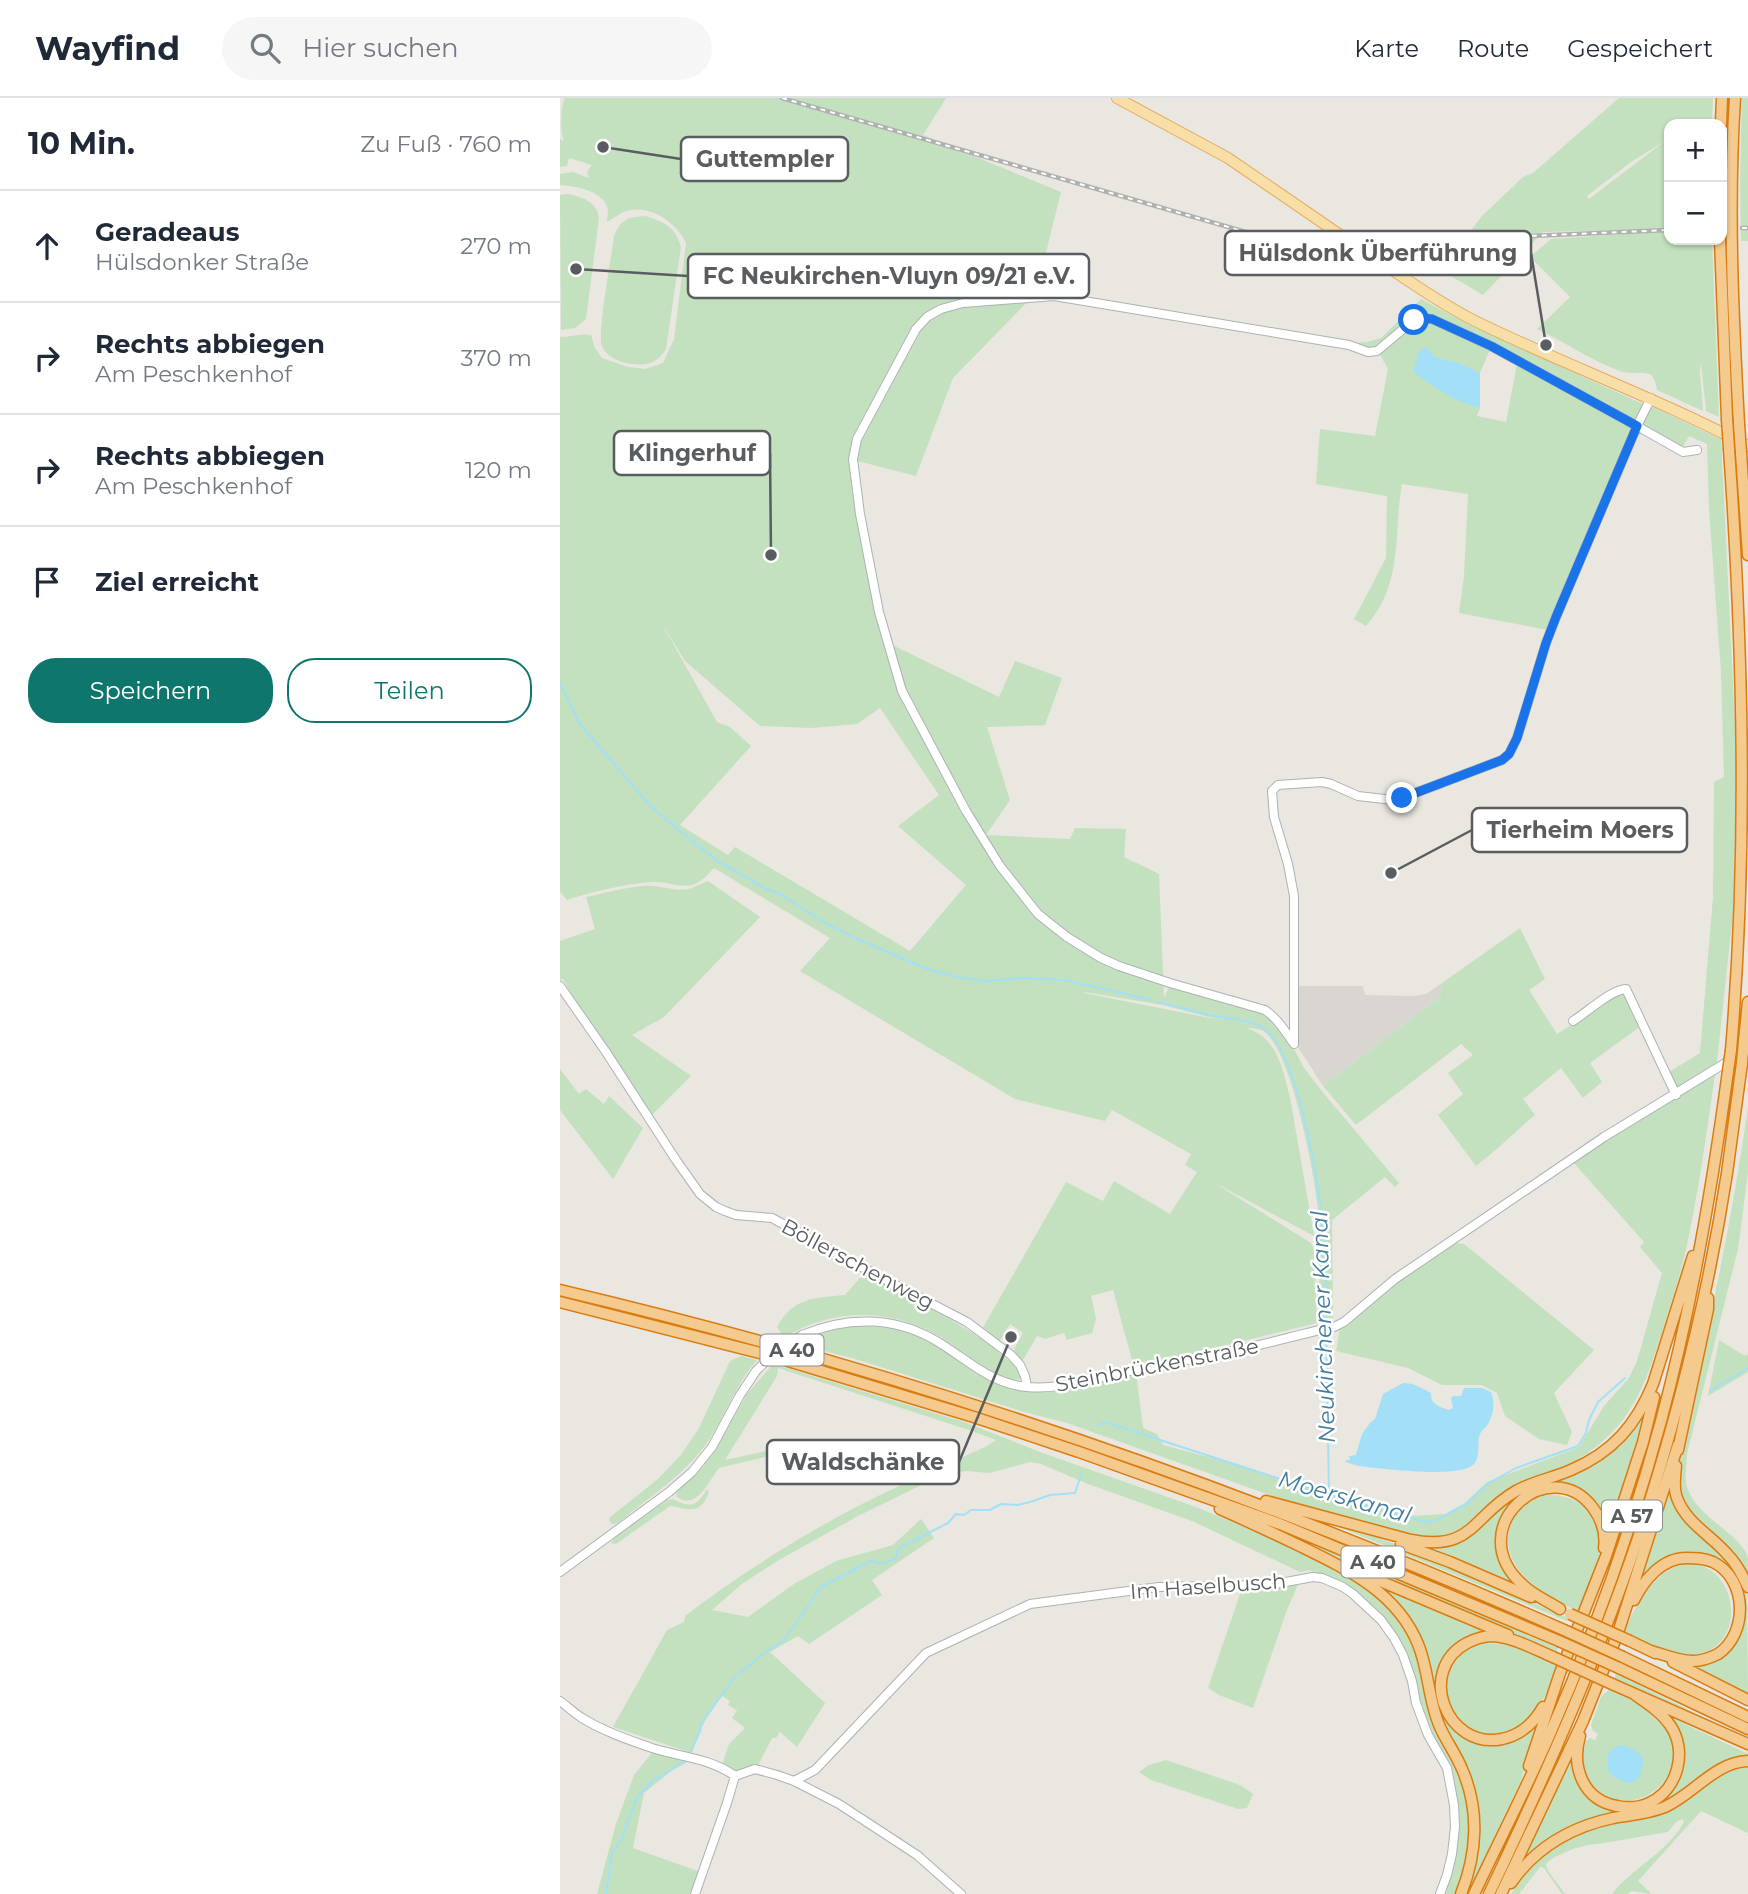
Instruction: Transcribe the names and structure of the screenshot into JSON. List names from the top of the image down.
{
  "streets": {
    "highway": ["A 40", "A 57"],
    "street": ["Böllerschenweg", "Steinbrückenstraße", "Im Haselbusch"]
  },
  "crossings": [
    ["Böllerschenweg", "Steinbrückenstraße"],
    ["Steinbrückenstraße", "A 57"]
  ],
  "water": ["Neukirchener Kanal", "Moerskanal"],
  "places": [
    "Guttempler",
    "FC Neukirchen-Vluyn 09/21 e.V.",
    "Hülsdonk Überführung",
    "Klingerhuf",
    "Tierheim Moers",
    "Waldschänke"
  ],
  "page": {
    "header": "Wayfind",
    "search": "Hier suchen",
    "nav": ["Karte", "Route", "Gespeichert"],
    "heading": ["10 Min.", "Zu Fuß · 760 m"],
    "map_buttons": ["+", "−"],
    "list": [
      ["Geradeaus", "Hülsdonker Straße", "270 m"],
      ["Rechts abbiegen", "Am Peschkenhof", "370 m"],
      ["Rechts abbiegen", "Am Peschkenhof", "120 m"],
      "Ziel erreicht"
    ],
    "buttons": ["Speichern", "Teilen"]
  }
}
